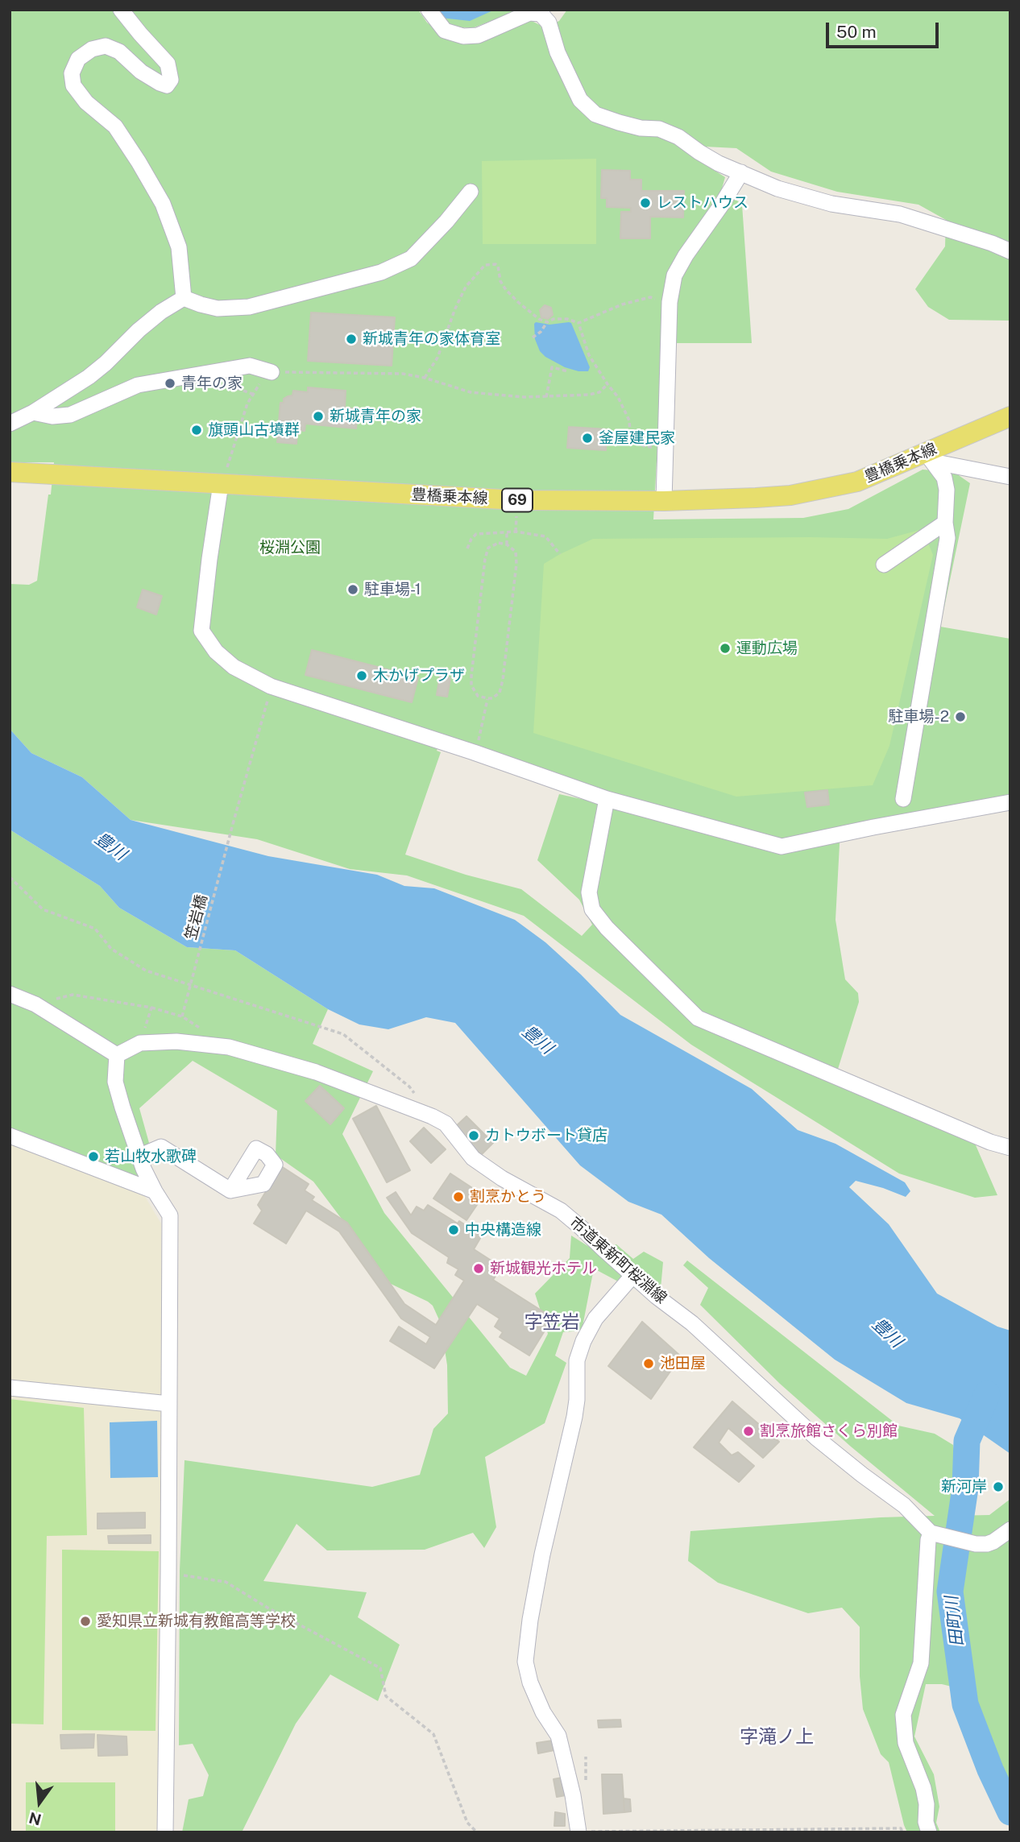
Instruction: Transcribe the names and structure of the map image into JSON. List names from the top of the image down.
{
  "streets": {
    "main road": ["豊橋乗本線", "69"],
    "street": ["市道東新町桜淵線"],
    "path": ["笠岩橋"]
  },
  "districts": ["字笠岩", "字滝ノ上"],
  "water": ["豊川", "田町川"],
  "parks": ["桜淵公園"],
  "places": [
    "レストハウス",
    "新城青年の家体育室",
    "青年の家",
    "新城青年の家",
    "旗頭山古墳群",
    "釜屋建民家",
    "駐車場-1",
    "運動広場",
    "木かげプラザ",
    "駐車場-2",
    "カトウボート貸店",
    "若山牧水歌碑",
    "割烹かとう",
    "中央構造線",
    "新城観光ホテル",
    "池田屋",
    "割烹旅館さくら別館",
    "新河岸",
    "愛知県立新城有教館高等学校"
  ],
  "scale_bar": "50 m",
  "north": "bottom"
}
